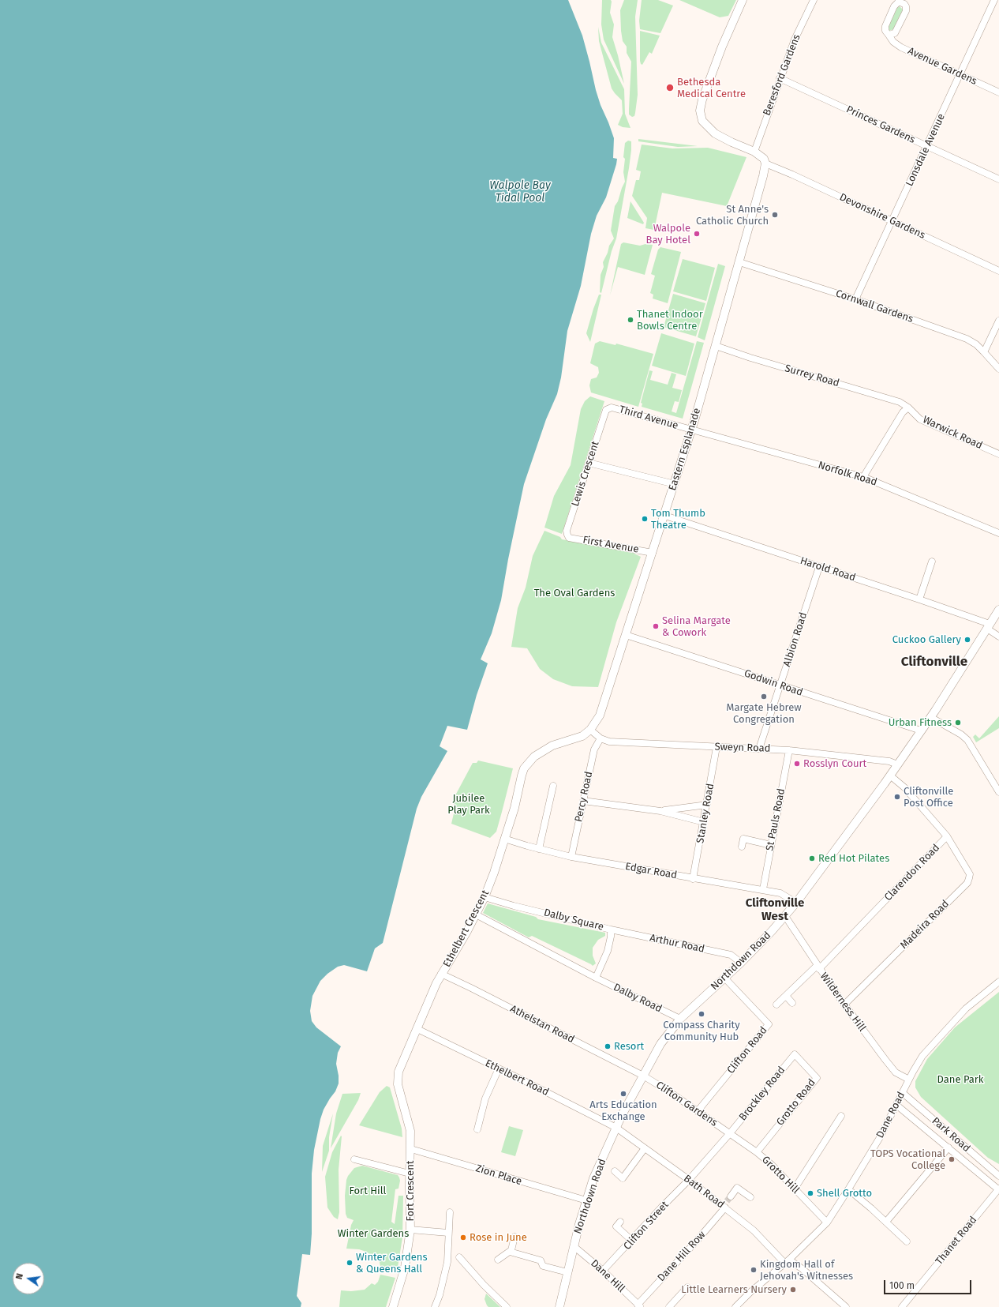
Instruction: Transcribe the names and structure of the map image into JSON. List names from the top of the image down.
{
  "streets": {
    "main road": [
      "Eastern Esplanade",
      "Ethelbert Crescent",
      "Northdown Road",
      "Fort Crescent"
    ],
    "street": [
      "Avenue Gardens",
      "Beresford Gardens",
      "Princes Gardens",
      "Lonsdale Avenue",
      "Devonshire Gardens",
      "Cornwall Gardens",
      "Surrey Road",
      "Third Avenue",
      "Warwick Road",
      "Lewis Crescent",
      "Norfolk Road",
      "First Avenue",
      "Harold Road",
      "Albion Road",
      "Godwin Road",
      "Sweyn Road",
      "Percy Road",
      "Stanley Road",
      "St Pauls Road",
      "Edgar Road",
      "Clarendon Road",
      "Dalby Square",
      "Madeira Road",
      "Arthur Road",
      "Dalby Road",
      "Wilderness Hill",
      "Athelstan Road",
      "Clifton Road",
      "Ethelbert Road",
      "Brockley Road",
      "Grotto Road",
      "Clifton Gardens",
      "Dane Road",
      "Park Road",
      "Zion Place",
      "Grotto Hill",
      "Bath Road",
      "Clifton Street",
      "Thanet Road",
      "Dane Hill Row",
      "Dane Hill"
    ]
  },
  "crossings": [
    ["Avenue Gardens", "Lonsdale Avenue"],
    ["Beresford Gardens", "Princes Gardens"],
    ["Princes Gardens", "Lonsdale Avenue"],
    ["Lonsdale Avenue", "Devonshire Gardens"],
    ["Lonsdale Avenue", "Cornwall Gardens"],
    ["Devonshire Gardens", "Eastern Esplanade"],
    ["Cornwall Gardens", "Eastern Esplanade"],
    ["Surrey Road", "Warwick Road"],
    ["Surrey Road", "Eastern Esplanade"],
    ["Third Avenue", "Eastern Esplanade"],
    ["Third Avenue", "Lewis Crescent"],
    ["Third Avenue", "Norfolk Road"],
    ["Eastern Esplanade", "Norfolk Road"],
    ["Eastern Esplanade", "First Avenue"],
    ["Eastern Esplanade", "Harold Road"],
    ["Eastern Esplanade", "Godwin Road"],
    ["Eastern Esplanade", "Sweyn Road"],
    ["Eastern Esplanade", "Ethelbert Crescent"],
    ["Lewis Crescent", "First Avenue"],
    ["Harold Road", "Albion Road"],
    ["Harold Road", "Northdown Road"],
    ["Albion Road", "Godwin Road"],
    ["Albion Road", "Sweyn Road"],
    ["Godwin Road", "Northdown Road"],
    ["Sweyn Road", "Percy Road"],
    ["Sweyn Road", "Stanley Road"],
    ["Sweyn Road", "St Pauls Road"],
    ["Sweyn Road", "Ethelbert Crescent"],
    ["Sweyn Road", "Northdown Road"],
    ["Percy Road", "Edgar Road"],
    ["Stanley Road", "Edgar Road"],
    ["St Pauls Road", "Edgar Road"],
    ["Edgar Road", "Ethelbert Crescent"],
    ["Edgar Road", "Northdown Road"],
    ["Clarendon Road", "Madeira Road"],
    ["Clarendon Road", "Northdown Road"],
    ["Clarendon Road", "Wilderness Hill"],
    ["Dalby Square", "Ethelbert Crescent"],
    ["Dalby Square", "Arthur Road"],
    ["Dalby Square", "Dalby Road"],
    ["Madeira Road", "Wilderness Hill"],
    ["Ethelbert Crescent", "Athelstan Road"],
    ["Ethelbert Crescent", "Ethelbert Road"],
    ["Ethelbert Crescent", "Fort Crescent"],
    ["Arthur Road", "Northdown Road"],
    ["Northdown Road", "Dalby Road"],
    ["Northdown Road", "Wilderness Hill"],
    ["Northdown Road", "Athelstan Road"],
    ["Northdown Road", "Clifton Road"],
    ["Northdown Road", "Ethelbert Road"],
    ["Northdown Road", "Clifton Gardens"],
    ["Northdown Road", "Zion Place"],
    ["Northdown Road", "Bath Road"],
    ["Northdown Road", "Dane Hill"],
    ["Wilderness Hill", "Dane Road"],
    ["Athelstan Road", "Clifton Gardens"],
    ["Clifton Road", "Clifton Gardens"],
    ["Ethelbert Road", "Bath Road"],
    ["Brockley Road", "Grotto Road"],
    ["Brockley Road", "Clifton Gardens"],
    ["Brockley Road", "Grotto Hill"],
    ["Brockley Road", "Bath Road"],
    ["Brockley Road", "Clifton Street"],
    ["Grotto Road", "Grotto Hill"],
    ["Clifton Gardens", "Grotto Hill"],
    ["Dane Road", "Park Road"],
    ["Dane Road", "Grotto Hill"],
    ["Dane Road", "Bath Road"],
    ["Zion Place", "Fort Crescent"],
    ["Bath Road", "Clifton Street"],
    ["Bath Road", "Dane Hill Row"],
    ["Clifton Street", "Dane Hill"],
    ["Dane Hill Row", "Dane Hill"]
  ],
  "districts": ["Cliftonville", "Cliftonville West"],
  "water": ["Walpole Bay Tidal Pool"],
  "parks": [
    "The Oval Gardens",
    "Jubilee Play Park",
    "Dane Park",
    "Fort Hill",
    "Winter Gardens"
  ],
  "places": [
    "Bethesda Medical Centre",
    "St Anne's Catholic Church",
    "Walpole Bay Hotel",
    "Thanet Indoor Bowls Centre",
    "Tom Thumb Theatre",
    "Selina Margate & Cowork",
    "Cuckoo Gallery",
    "Margate Hebrew Congregation",
    "Urban Fitness",
    "Rosslyn Court",
    "Cliftonville Post Office",
    "Red Hot Pilates",
    "Compass Charity Community Hub",
    "Resort",
    "Arts Education Exchange",
    "TOPS Vocational College",
    "Shell Grotto",
    "Rose in June",
    "Winter Gardens & Queens Hall",
    "Kingdom Hall of Jehovah's Witnesses",
    "Little Learners Nursery"
  ],
  "scale_bar": "100 m",
  "north": "left"
}
